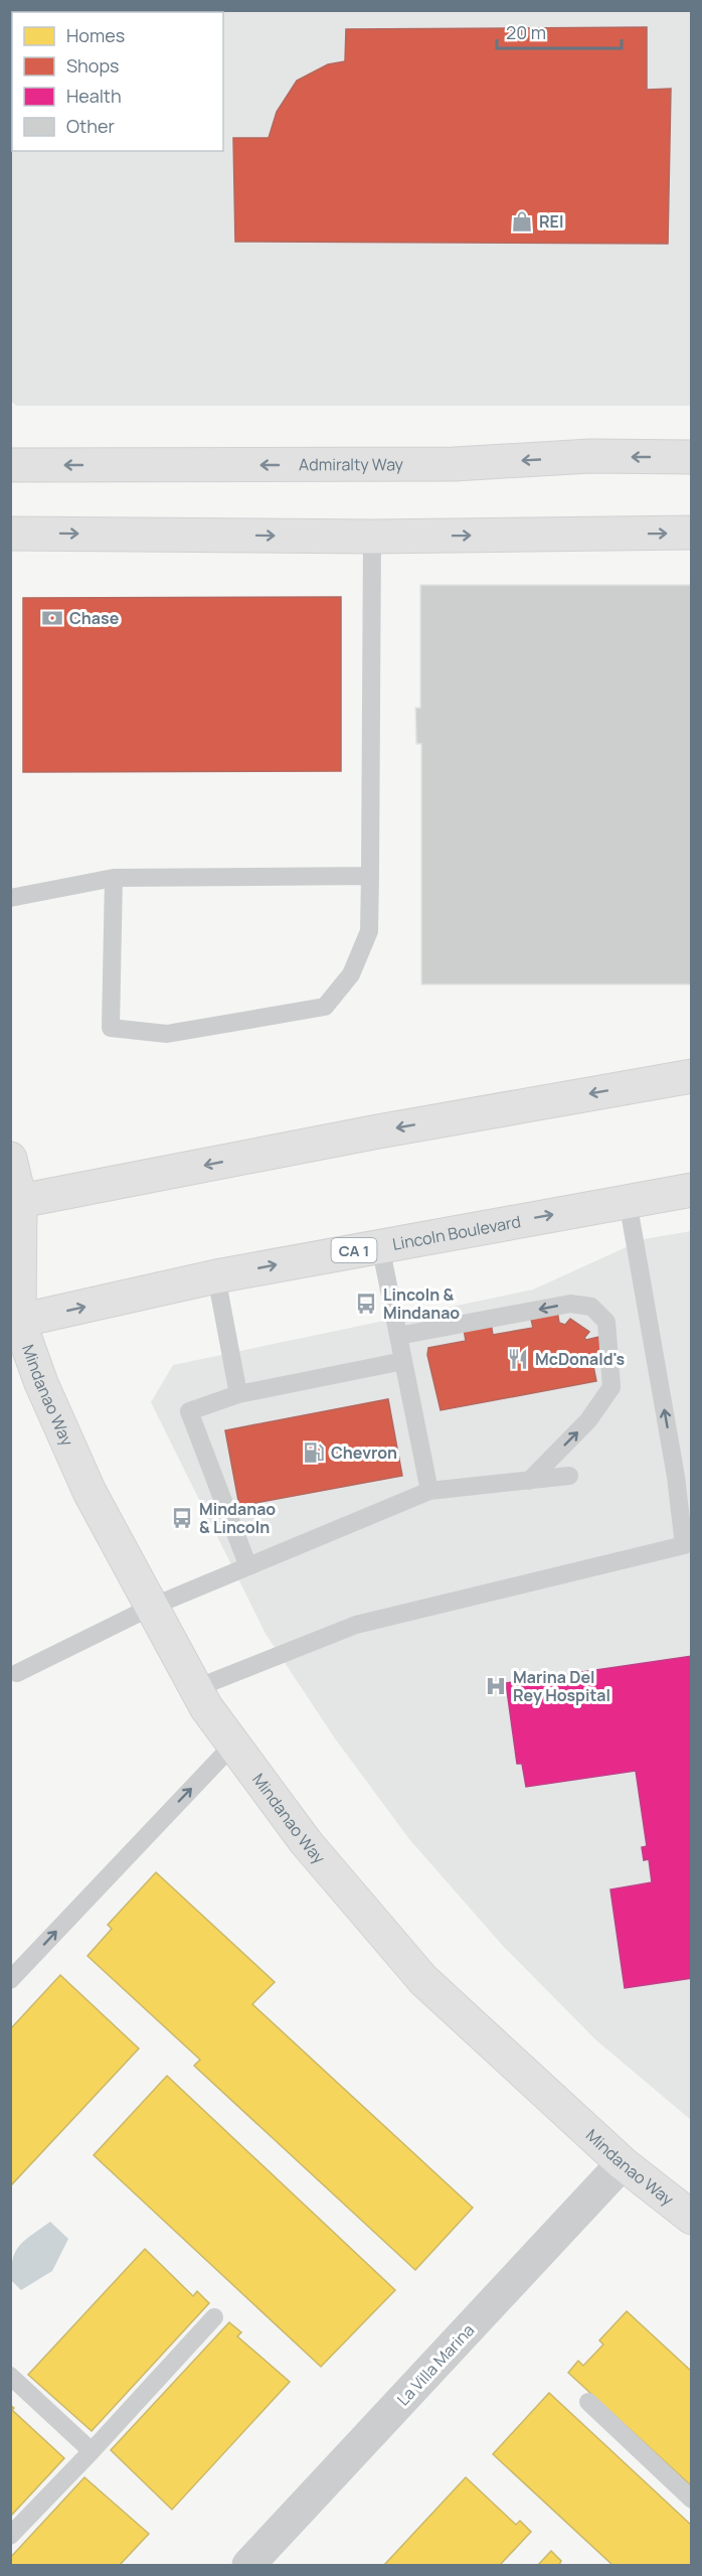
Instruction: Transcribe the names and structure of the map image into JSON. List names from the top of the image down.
{
  "streets": {
    "main road": [
      "Admiralty Way",
      "Lincoln Boulevard",
      "CA 1",
      "Mindanao Way"
    ],
    "street": ["La Villa Marina"]
  },
  "crossings": [
    ["Lincoln Boulevard", "Mindanao Way"],
    ["Mindanao Way", "La Villa Marina"]
  ],
  "places": {
    "shop": ["REI"],
    "bank": ["Chase"],
    "bus stop": ["Lincoln & Mindanao", "Mindanao & Lincoln"],
    "restaurant": ["McDonald's"],
    "fuel station": ["Chevron"],
    "hospital": ["Marina Del Rey Hospital"]
  },
  "legend": [
    "Homes",
    "Shops",
    "Health",
    "Other"
  ],
  "scale_bar": "20 m"
}
